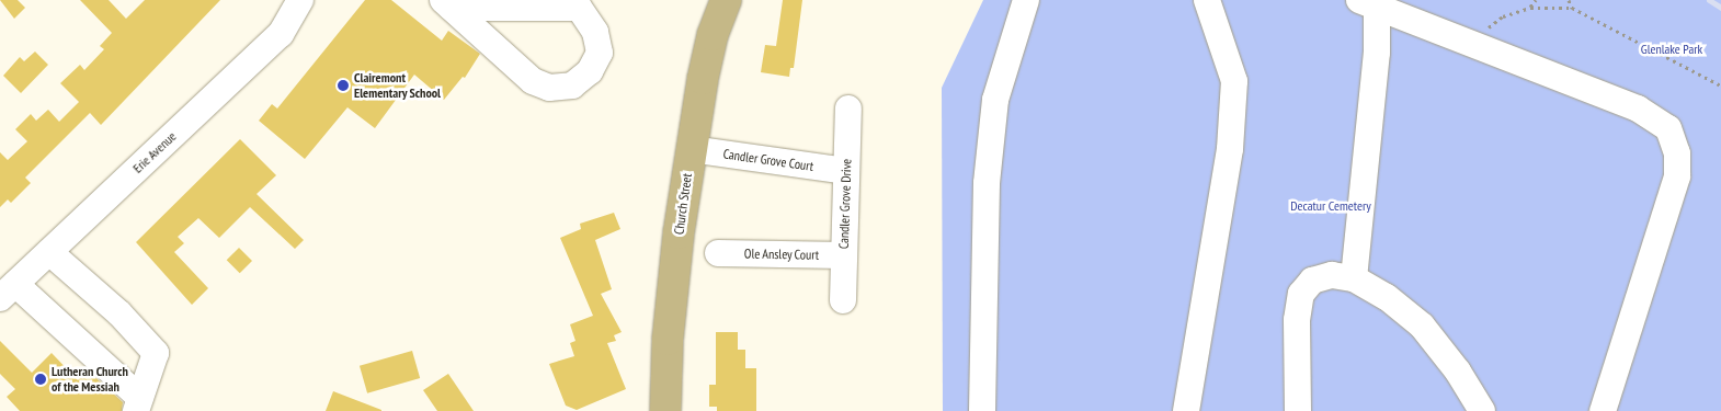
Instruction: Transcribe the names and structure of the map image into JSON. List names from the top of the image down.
{
  "streets": {
    "main road": ["Church Street"],
    "street": [
      "Erie Avenue",
      "Candler Grove Court",
      "Candler Grove Drive",
      "Ole Ansley Court"
    ]
  },
  "crossings": [
    ["Candler Grove Court", "Church Street"],
    ["Candler Grove Court", "Candler Grove Drive"],
    ["Candler Grove Drive", "Ole Ansley Court"]
  ],
  "parks": ["Glenlake Park", "Decatur Cemetery"],
  "places": ["Clairemont Elementary School", "Lutheran Church of the Messiah"]
}
